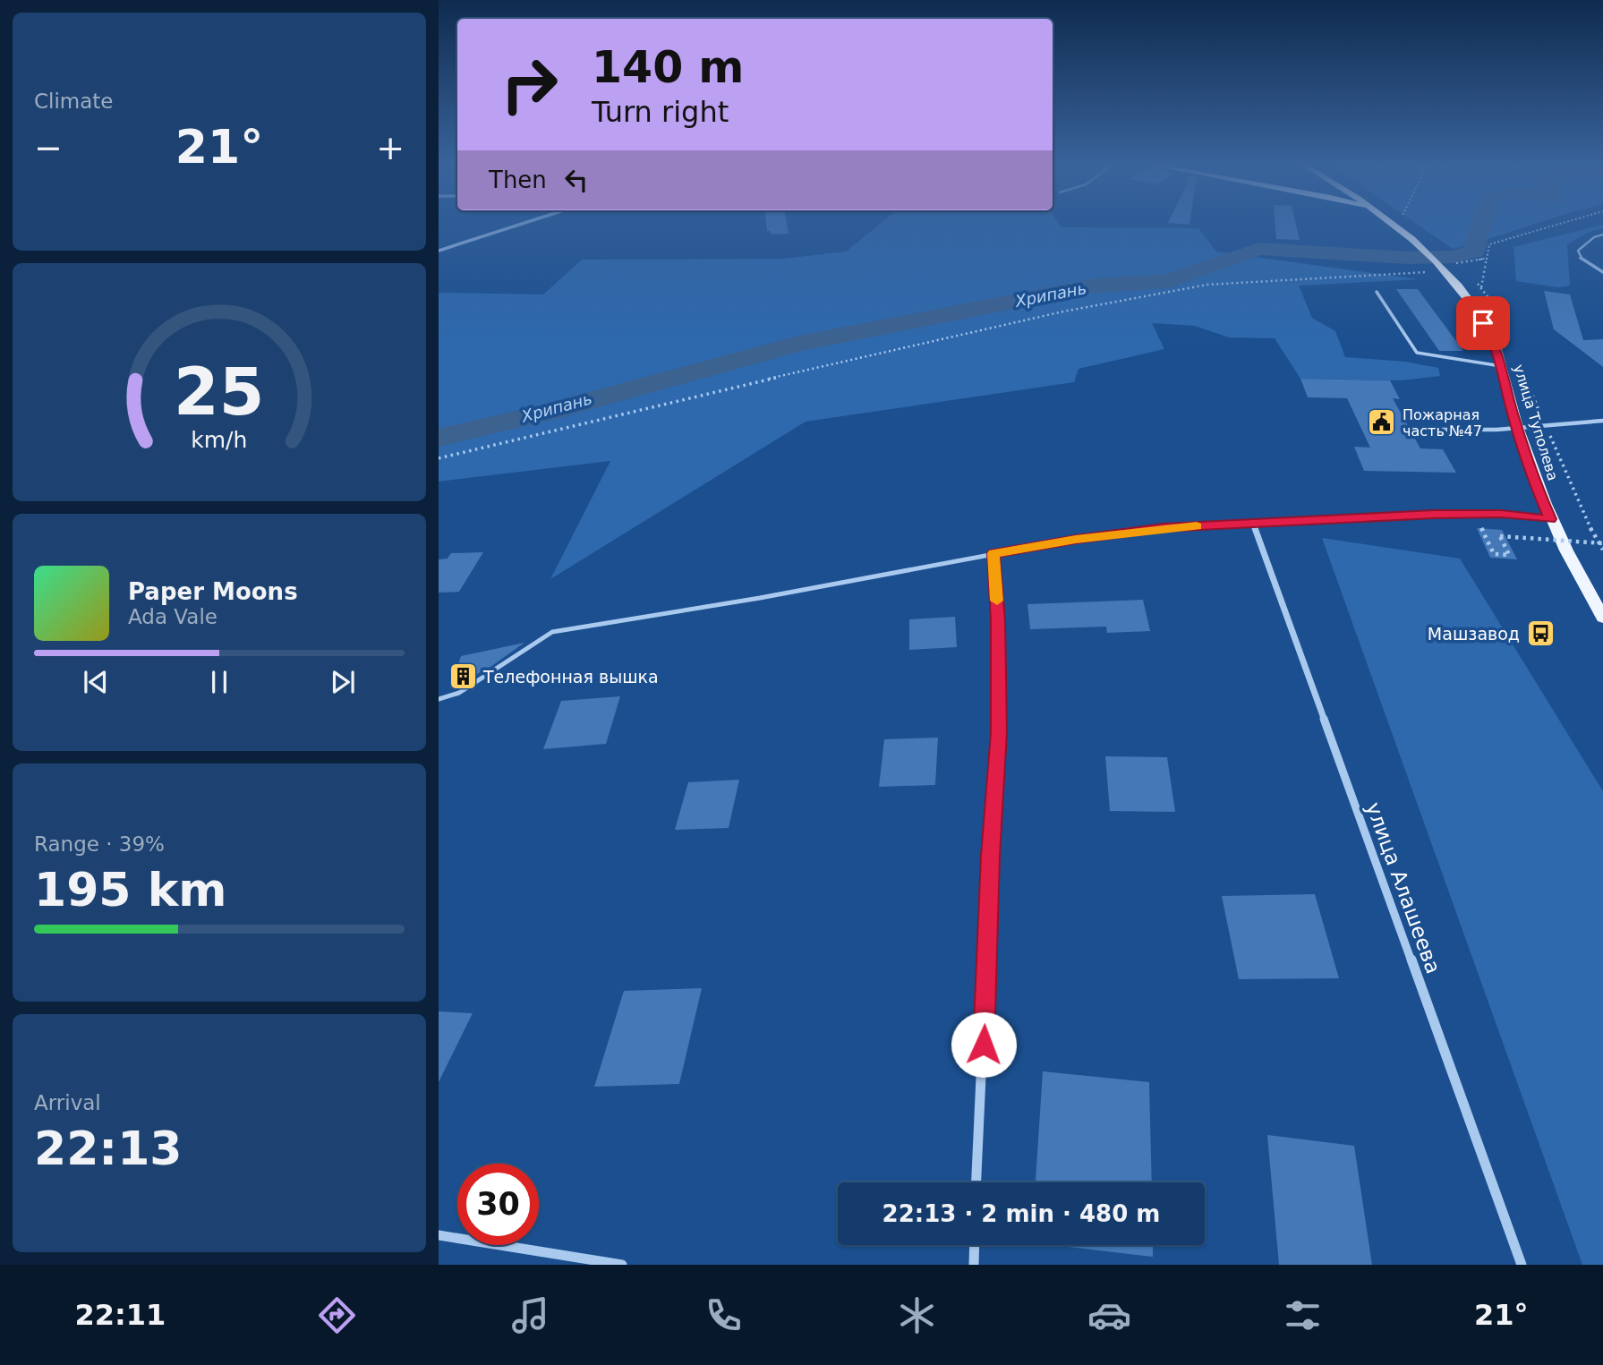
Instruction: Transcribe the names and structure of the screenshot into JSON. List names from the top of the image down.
{
  "streets": {
    "main road": ["улица Туполева"],
    "street": ["улица Алашеева"]
  },
  "water": ["Хрипань"],
  "places": {
    "public building": ["Пожарная часть №47"],
    "bus stop": ["Машзавод"],
    "building": ["Телефонная вышка"]
  },
  "page": {
    "tile": [
      "Climate",
      ["Range · 39%", "195 km"],
      ["Arrival", "22:13"]
    ],
    "turn": ["140 m", "Turn right"],
    "heat": ["−", "21°", "+"],
    "then": "Then",
    "song": ["Paper Moons", "Ada Vale"],
    "limit": "30",
    "trip": "22:13 · 2 min · 480 m",
    "tabs": ["22:11", "21°"],
    "gauge": ["25", "km/h"]
  }
}
